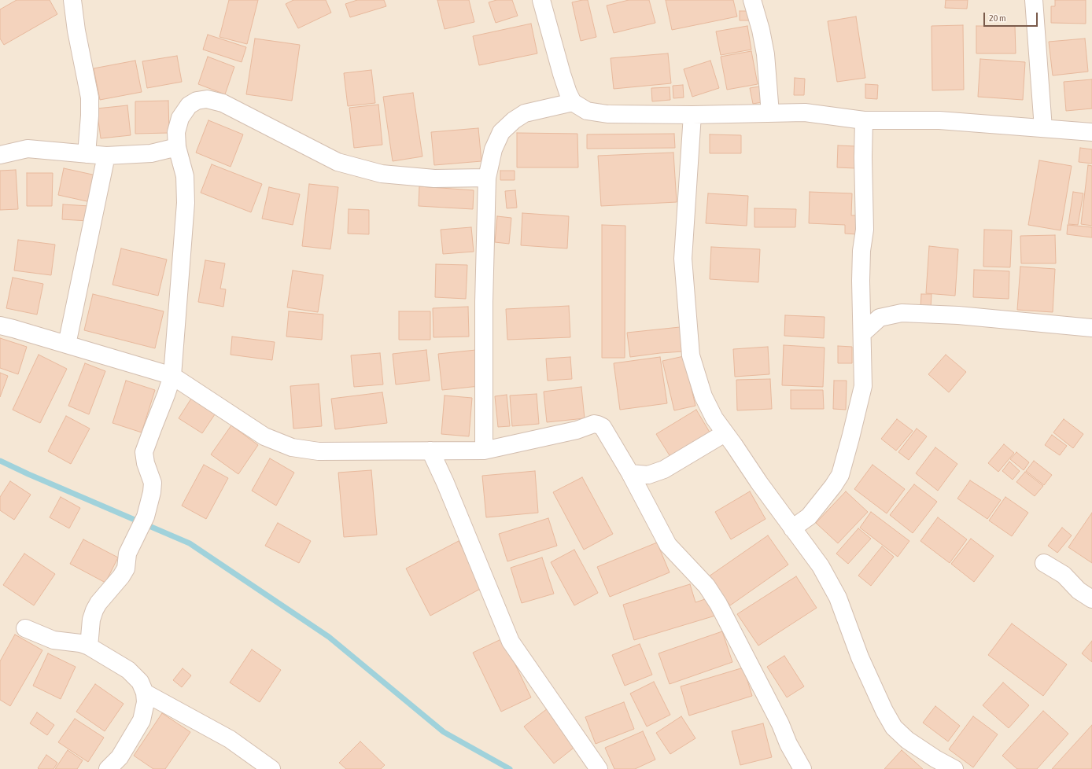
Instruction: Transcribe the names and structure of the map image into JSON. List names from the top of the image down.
{
  "scale_bar": "20 m"
}
